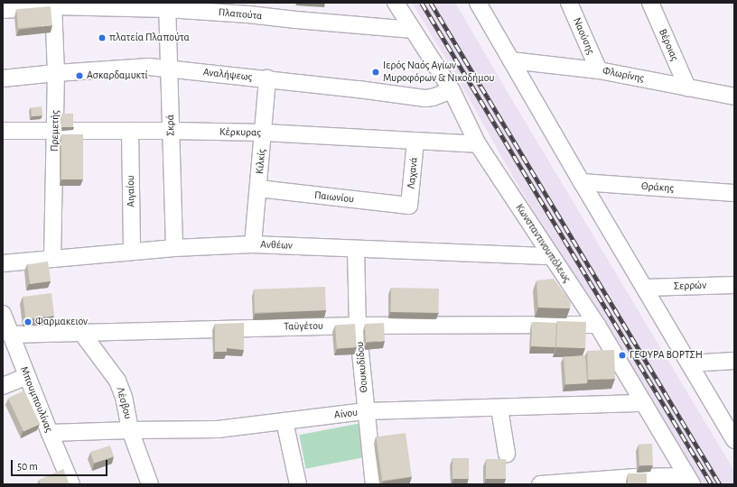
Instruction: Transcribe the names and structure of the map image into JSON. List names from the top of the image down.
{
  "streets": {
    "street": [
      "Πλαπούτα",
      "Ναούσης",
      "Βέροιας",
      "Αναλήψεως",
      "Φλωρίνης",
      "Σκρά",
      "Πρεμετής",
      "Κέρκυρας",
      "Κιλκίς",
      "Λαχανά",
      "Θράκης",
      "Αιγαίου",
      "Παιωνίου",
      "Κωνσταντινουπόλεως",
      "Ανθέων",
      "Σερρών",
      "Ταϋγέτου",
      "Θουκυδίδου",
      "Μπουμπουλίνας",
      "Λέσβου",
      "Αίνου"
    ]
  },
  "crossings": [
    ["Πλαπούτα", "Σκρά"],
    ["Πλαπούτα", "Πρεμετής"],
    ["Πλαπούτα", "Κωνσταντινουπόλεως"],
    ["Ναούσης", "Φλωρίνης"],
    ["Βέροιας", "Φλωρίνης"],
    ["Αναλήψεως", "Σκρά"],
    ["Αναλήψεως", "Πρεμετής"],
    ["Αναλήψεως", "Κιλκίς"],
    ["Αναλήψεως", "Κωνσταντινουπόλεως"],
    ["Σκρά", "Κέρκυρας"],
    ["Σκρά", "Ανθέων"],
    ["Πρεμετής", "Κέρκυρας"],
    ["Πρεμετής", "Ανθέων"],
    ["Κέρκυρας", "Κιλκίς"],
    ["Κέρκυρας", "Λαχανά"],
    ["Κέρκυρας", "Αιγαίου"],
    ["Κέρκυρας", "Κωνσταντινουπόλεως"],
    ["Κιλκίς", "Παιωνίου"],
    ["Κιλκίς", "Ανθέων"],
    ["Λαχανά", "Παιωνίου"],
    ["Αιγαίου", "Ανθέων"],
    ["Κωνσταντινουπόλεως", "Ανθέων"],
    ["Κωνσταντινουπόλεως", "Ταϋγέτου"],
    ["Κωνσταντινουπόλεως", "Αίνου"],
    ["Ανθέων", "Θουκυδίδου"],
    ["Ταϋγέτου", "Θουκυδίδου"],
    ["Ταϋγέτου", "Μπουμπουλίνας"],
    ["Ταϋγέτου", "Λέσβου"],
    ["Θουκυδίδου", "Αίνου"],
    ["Μπουμπουλίνας", "Αίνου"],
    ["Λέσβου", "Αίνου"]
  ],
  "places": [
    "πλατεία Πλαπούτα",
    "Ιερός Ναός Αγίων Μυροφόρων & Νικοδήμου",
    "Ασκαρδαμυκτί",
    "Φαρμακειον",
    "ΓΕΦΥΡΑ ΒΟΡΤΣΗ"
  ],
  "scale_bar": "50 m"
}
